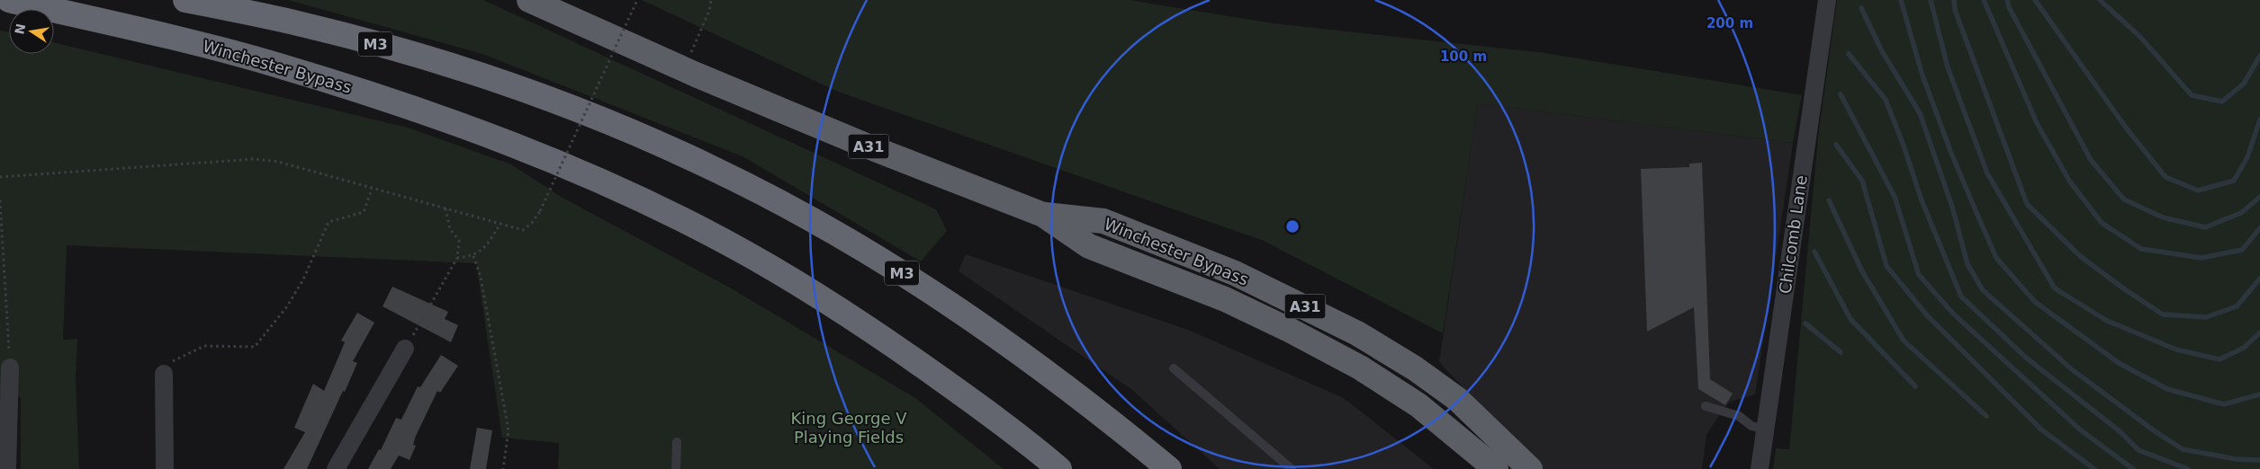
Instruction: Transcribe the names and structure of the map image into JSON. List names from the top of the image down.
{
  "streets": {
    "highway": ["M3", "Winchester Bypass", "A31"],
    "street": ["Chilcomb Lane"]
  },
  "crossings": [
    ["Winchester Bypass", "A31"]
  ],
  "parks": ["King George V Playing Fields"],
  "north": "left",
  "rings": ["200 m", "100 m"]
}
